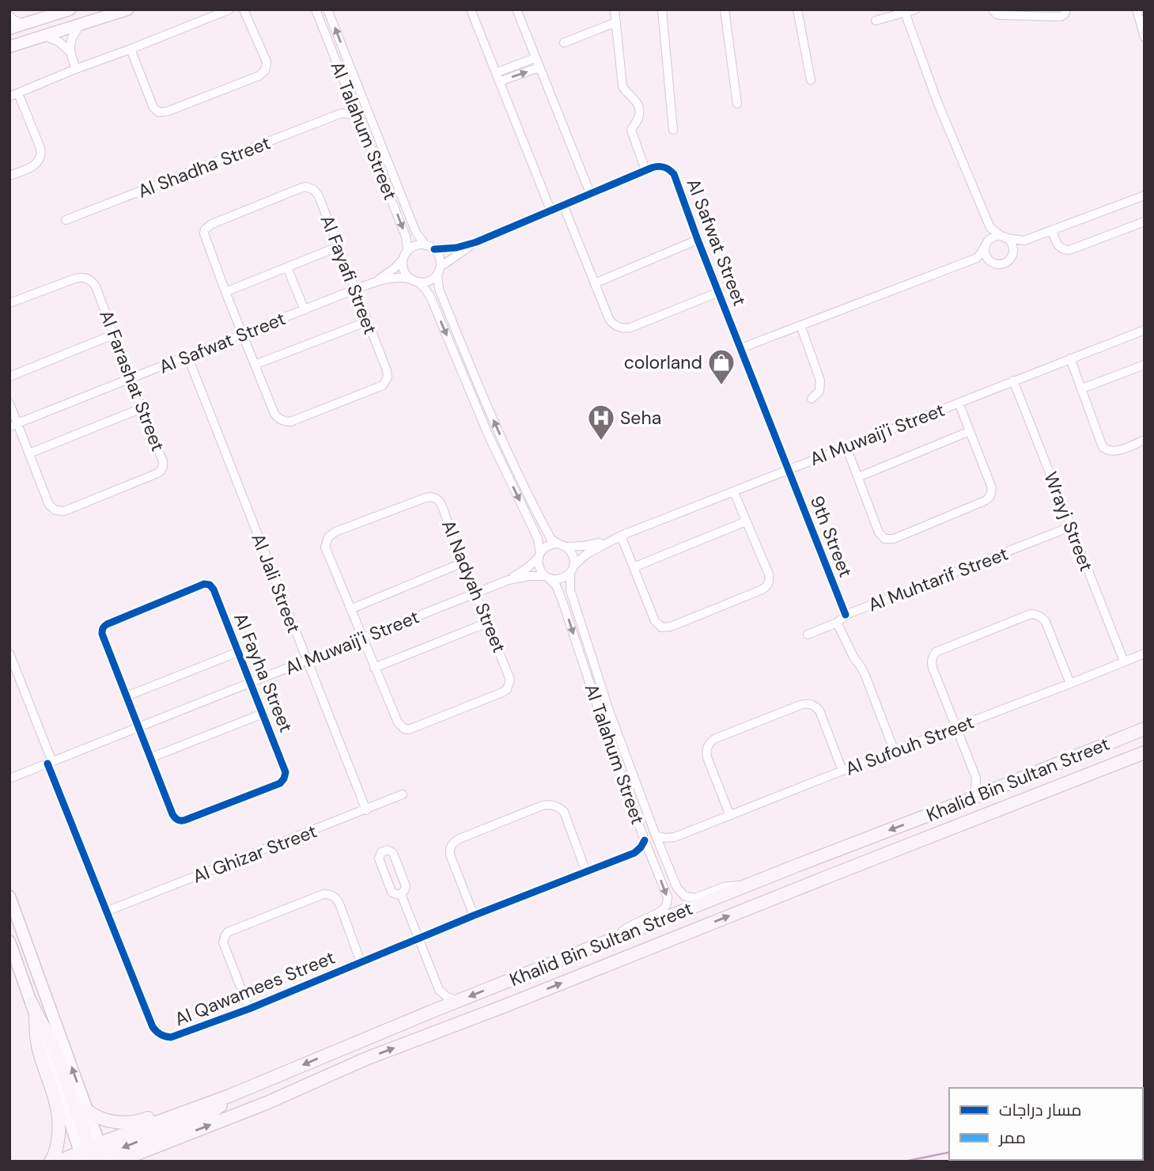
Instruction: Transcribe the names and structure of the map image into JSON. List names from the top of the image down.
{
  "streets": {
    "main road": ["Khalid Bin Sultan Street"],
    "street": [
      "Al Talahum Street",
      "Al Shadha Street",
      "Al Safwat Street",
      "Al Fayafi Street",
      "Al Farashat Street",
      "Al Muwaij'i Street",
      "Wrayj Street",
      "9th Street",
      "Al Muhtarif Street",
      "Al Jali Street",
      "Al Nadyah Street",
      "Al Fayha Street",
      "Al Sufouh Street",
      "Al Ghizar Street",
      "Al Qawamees Street"
    ]
  },
  "crossings": [
    ["Al Talahum Street", "Al Shadha Street"],
    ["Al Talahum Street", "Al Safwat Street"],
    ["Al Talahum Street", "Al Muwaij'i Street"],
    ["Al Talahum Street", "Al Sufouh Street"],
    ["Al Talahum Street", "Khalid Bin Sultan Street"],
    ["Al Talahum Street", "Al Qawamees Street"],
    ["Al Safwat Street", "Al Fayafi Street"],
    ["Al Safwat Street", "Al Farashat Street"],
    ["Al Safwat Street", "Al Muwaij'i Street"],
    ["Al Safwat Street", "9th Street"],
    ["Al Safwat Street", "Al Jali Street"],
    ["Al Muwaij'i Street", "Wrayj Street"],
    ["Al Muwaij'i Street", "9th Street"],
    ["Al Muwaij'i Street", "Al Jali Street"],
    ["Al Muwaij'i Street", "Al Nadyah Street"],
    ["Al Muwaij'i Street", "Al Fayha Street"],
    ["Al Muwaij'i Street", "Al Qawamees Street"],
    ["Wrayj Street", "Al Muhtarif Street"],
    ["Wrayj Street", "Al Sufouh Street"],
    ["9th Street", "Al Muhtarif Street"],
    ["Al Jali Street", "Al Ghizar Street"],
    ["Al Ghizar Street", "Al Qawamees Street"]
  ],
  "places": {
    "shop": ["colorland"],
    "hospital": ["Seha"]
  },
  "legend": ["مسار دراجات", "ممر"]
}
